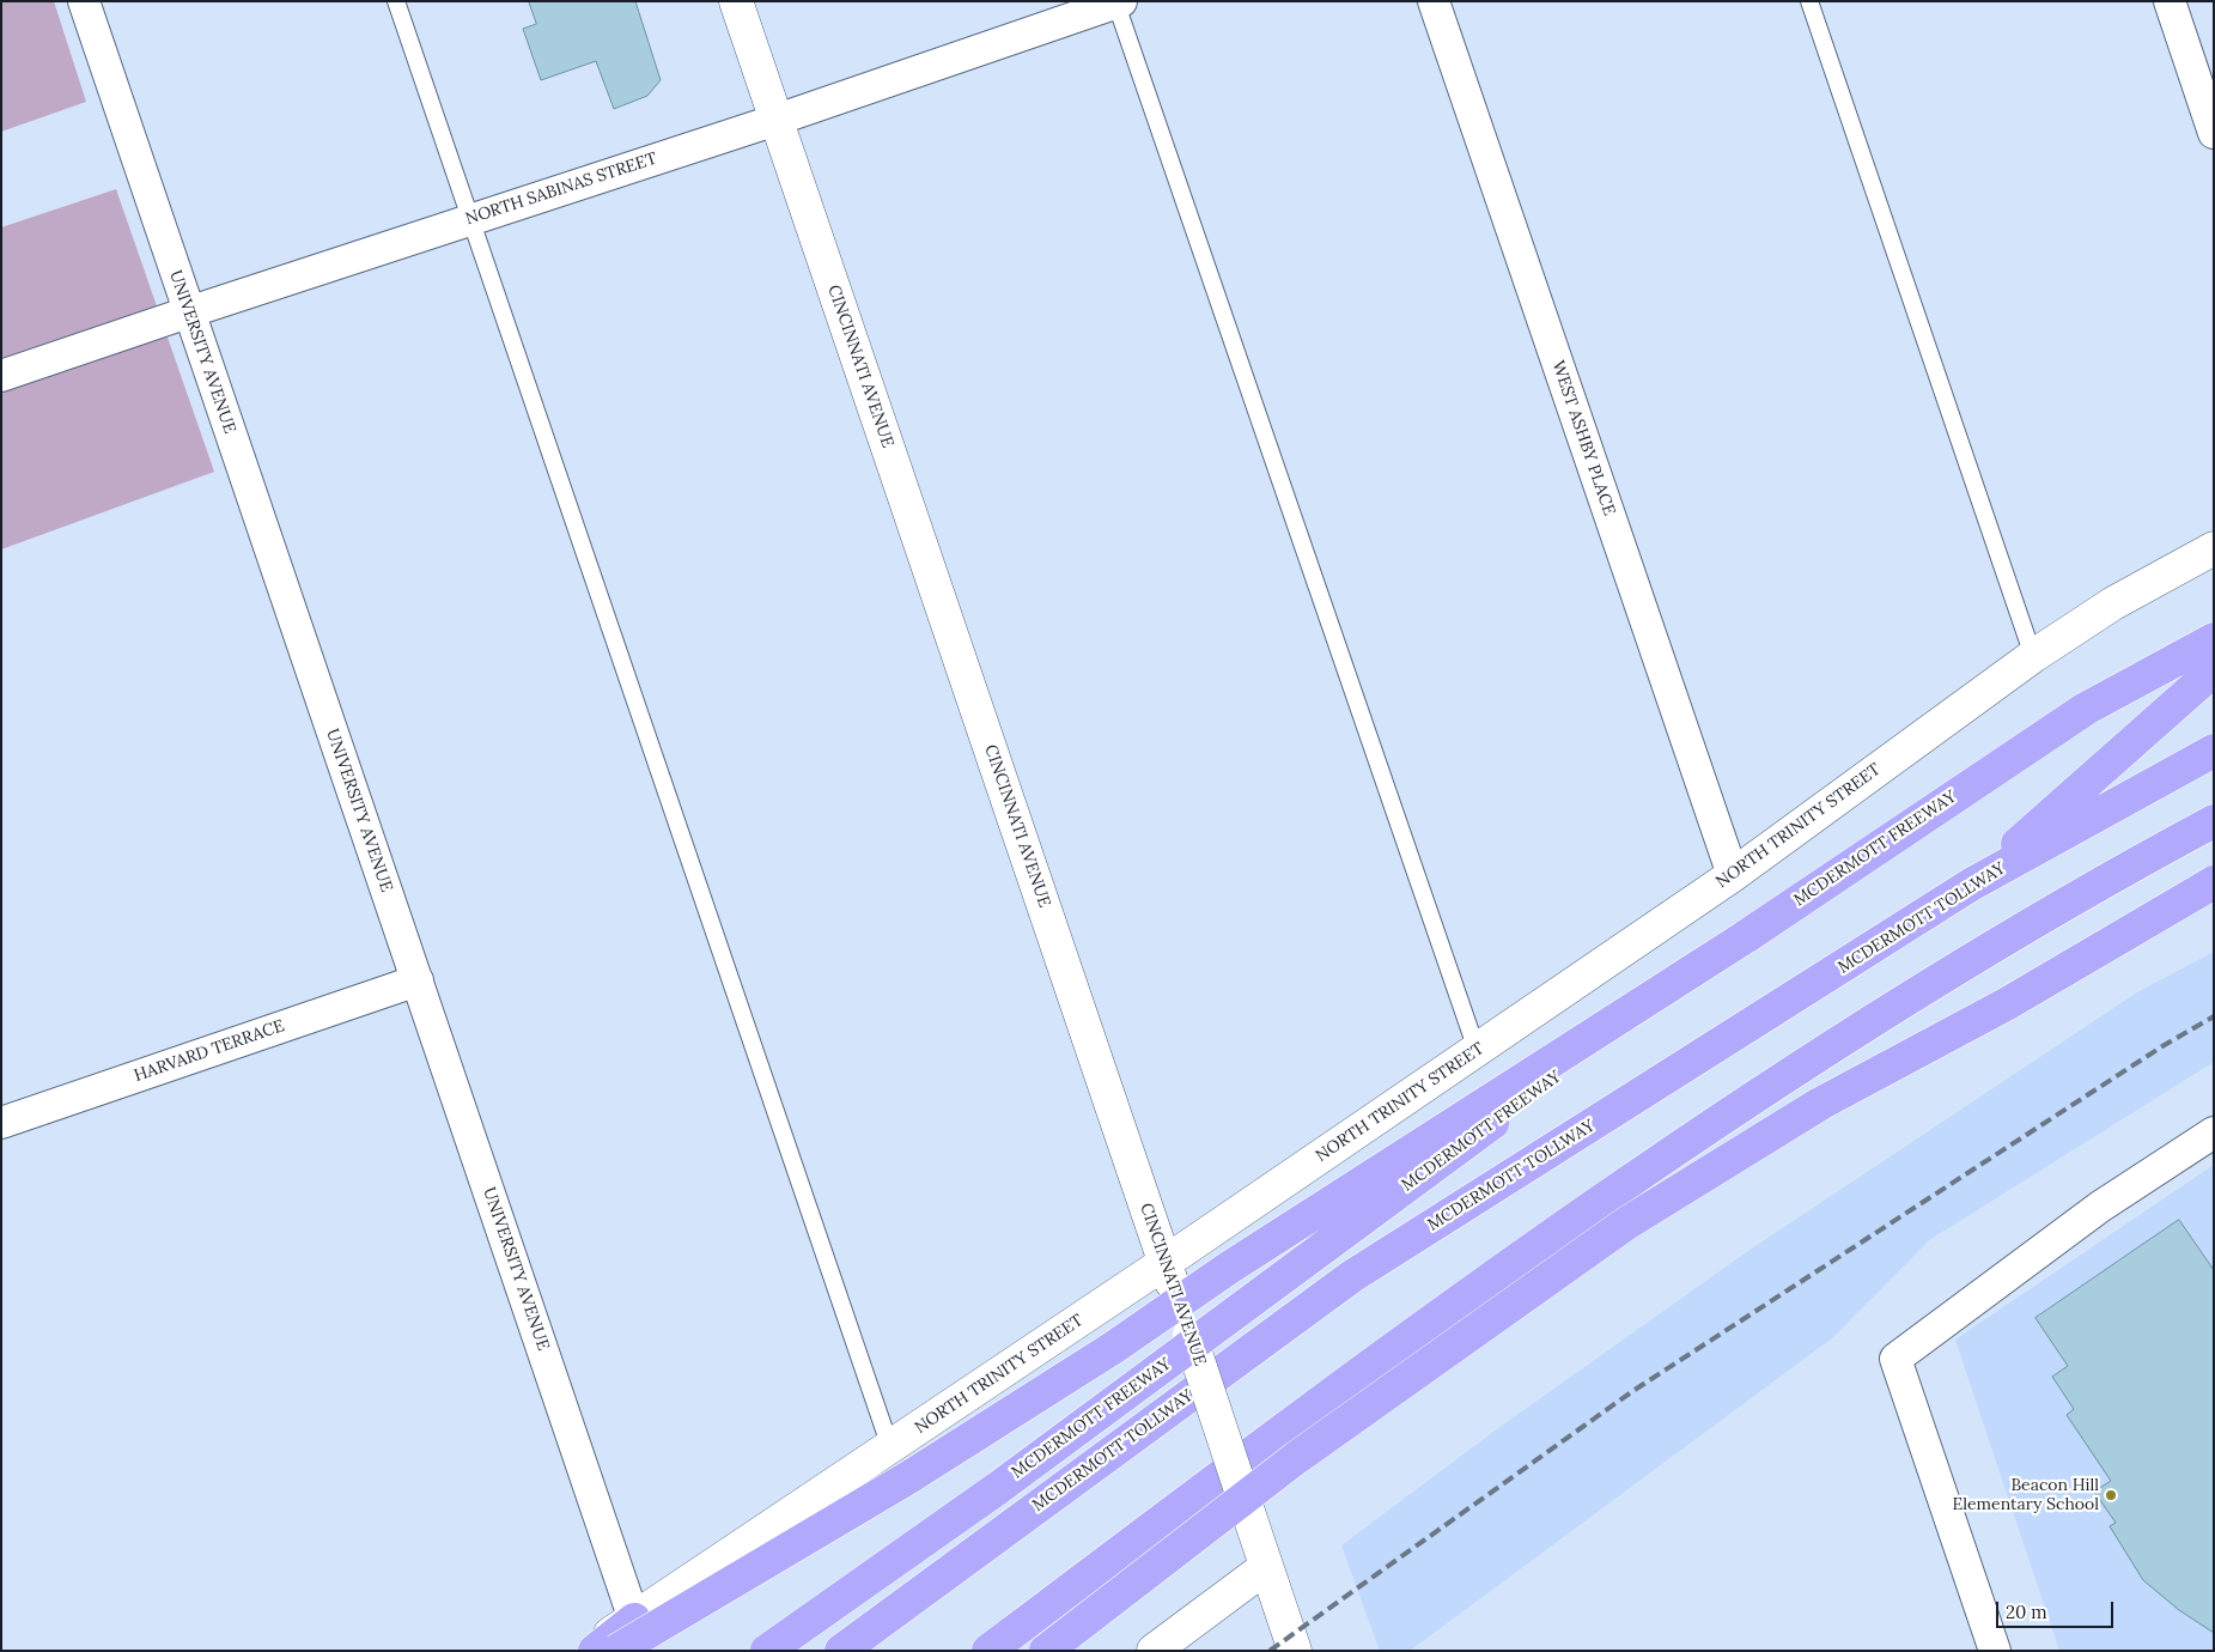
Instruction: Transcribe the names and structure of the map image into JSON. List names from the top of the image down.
{
  "streets": {
    "highway": ["MCDERMOTT FREEWAY", "MCDERMOTT TOLLWAY"],
    "main road": ["CINCINNATI AVENUE", "NORTH TRINITY STREET"],
    "street": [
      "NORTH SABINAS STREET",
      "UNIVERSITY AVENUE",
      "WEST ASHBY PLACE",
      "HARVARD TERRACE"
    ]
  },
  "crossings": [
    ["NORTH SABINAS STREET", "UNIVERSITY AVENUE"],
    ["NORTH SABINAS STREET", "CINCINNATI AVENUE"],
    ["UNIVERSITY AVENUE", "NORTH TRINITY STREET"],
    ["UNIVERSITY AVENUE", "HARVARD TERRACE"],
    ["CINCINNATI AVENUE", "NORTH TRINITY STREET"],
    ["WEST ASHBY PLACE", "NORTH TRINITY STREET"]
  ],
  "places": ["Beacon Hill Elementary School"],
  "scale_bar": "20 m"
}
